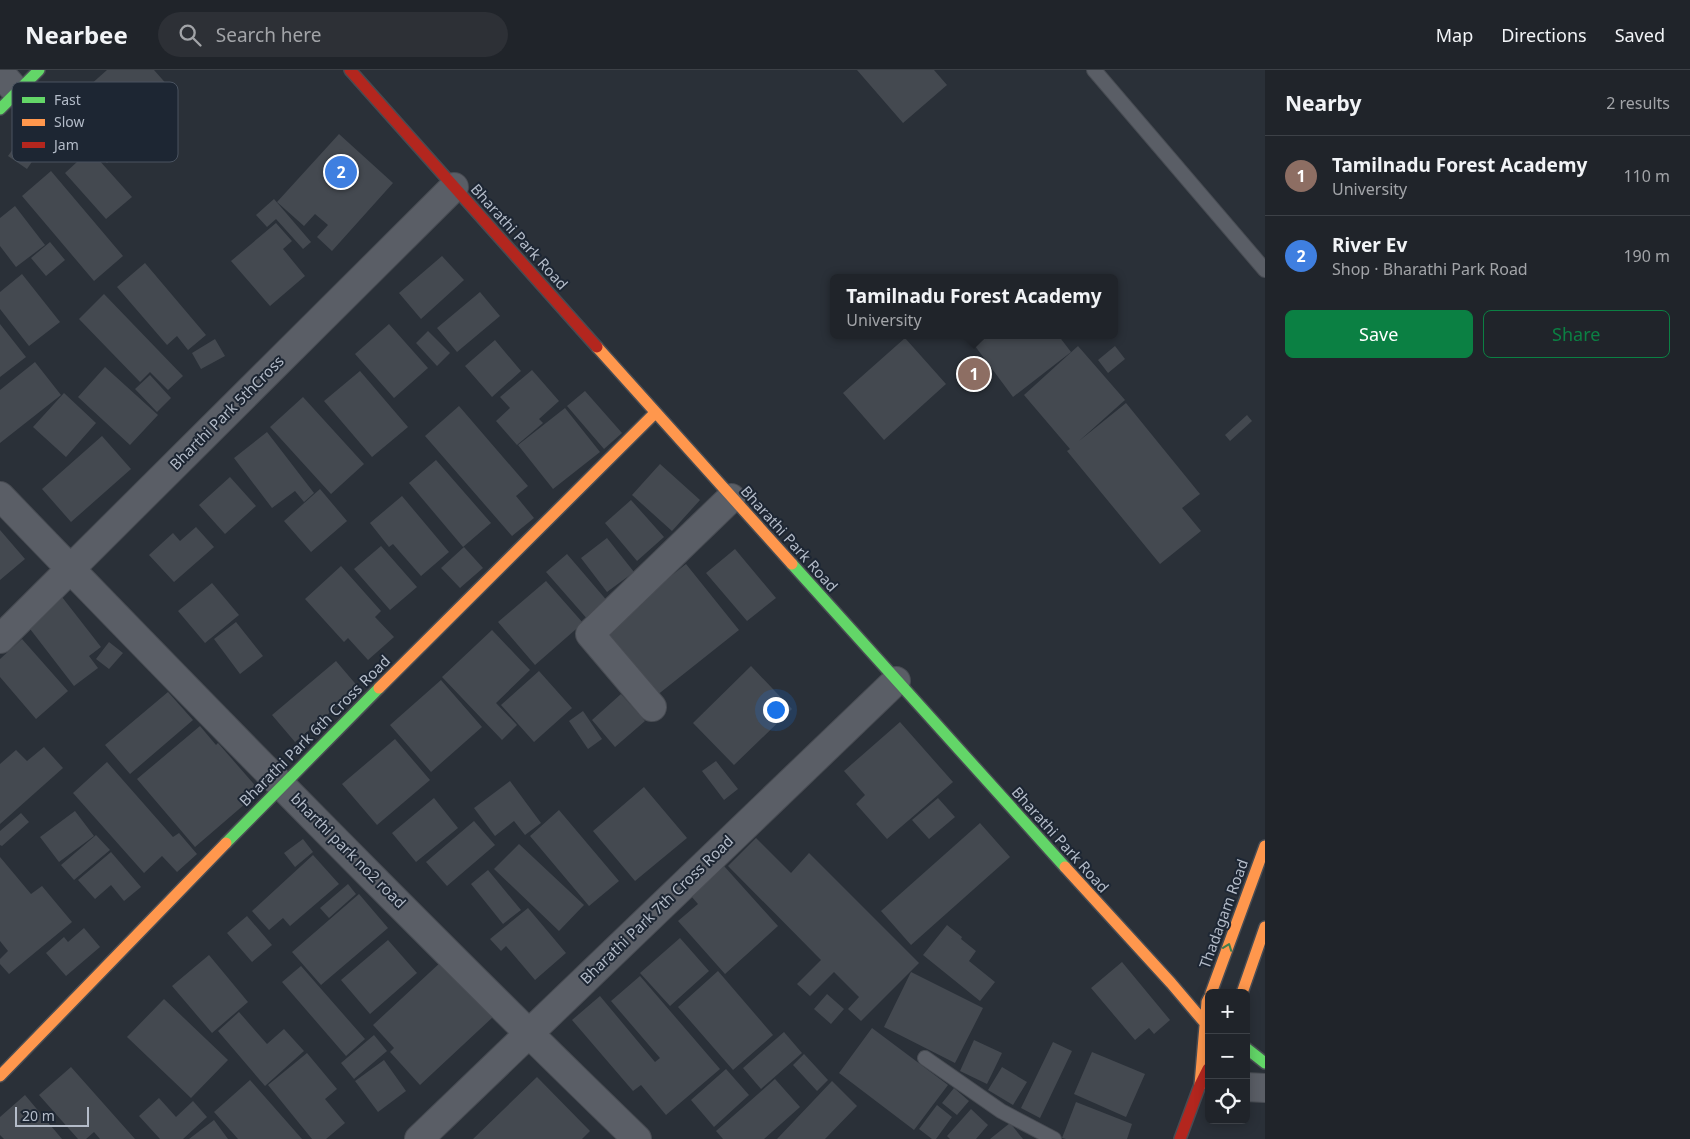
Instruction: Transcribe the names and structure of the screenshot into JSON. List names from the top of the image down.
{
  "streets": {
    "main road": ["Bharathi Park Road", "Bharathi Park 6th Cross Road", "Thadagam Road"],
    "street": ["Bharthi Park 5thCross", "bharthi park no2 road", "Bharathi Park 7th Cross Road"]
  },
  "crossings": [
    ["Bharathi Park Road", "Bharthi Park 5thCross"],
    ["Bharathi Park Road", "Bharathi Park 6th Cross Road"],
    ["Bharathi Park Road", "Bharathi Park 7th Cross Road"],
    ["Bharthi Park 5thCross", "bharthi park no2 road"],
    ["Bharathi Park 6th Cross Road", "bharthi park no2 road"],
    ["bharthi park no2 road", "Bharathi Park 7th Cross Road"]
  ],
  "legend": ["Fast", "Slow", "Jam"],
  "scale_bar": "20 m",
  "page": {
    "header": "Nearbee",
    "search": "Search here",
    "nav": ["Map", "Directions", "Saved"],
    "heading": ["Nearby", "2 results"],
    "list": [
      {
        "mark": "1",
        "name": "Tamilnadu Forest Academy",
        "note": "University",
        "value": "110 m"
      },
      {
        "mark": "2",
        "name": "River Ev",
        "note": "Shop · Bharathi Park Road",
        "value": "190 m"
      }
    ],
    "pins": ["2", "1"],
    "popup": ["Tamilnadu Forest Academy", "University"],
    "buttons": ["Save", "Share"],
    "map_buttons": ["+", "−"],
    "scale": "20 m"
  }
}
